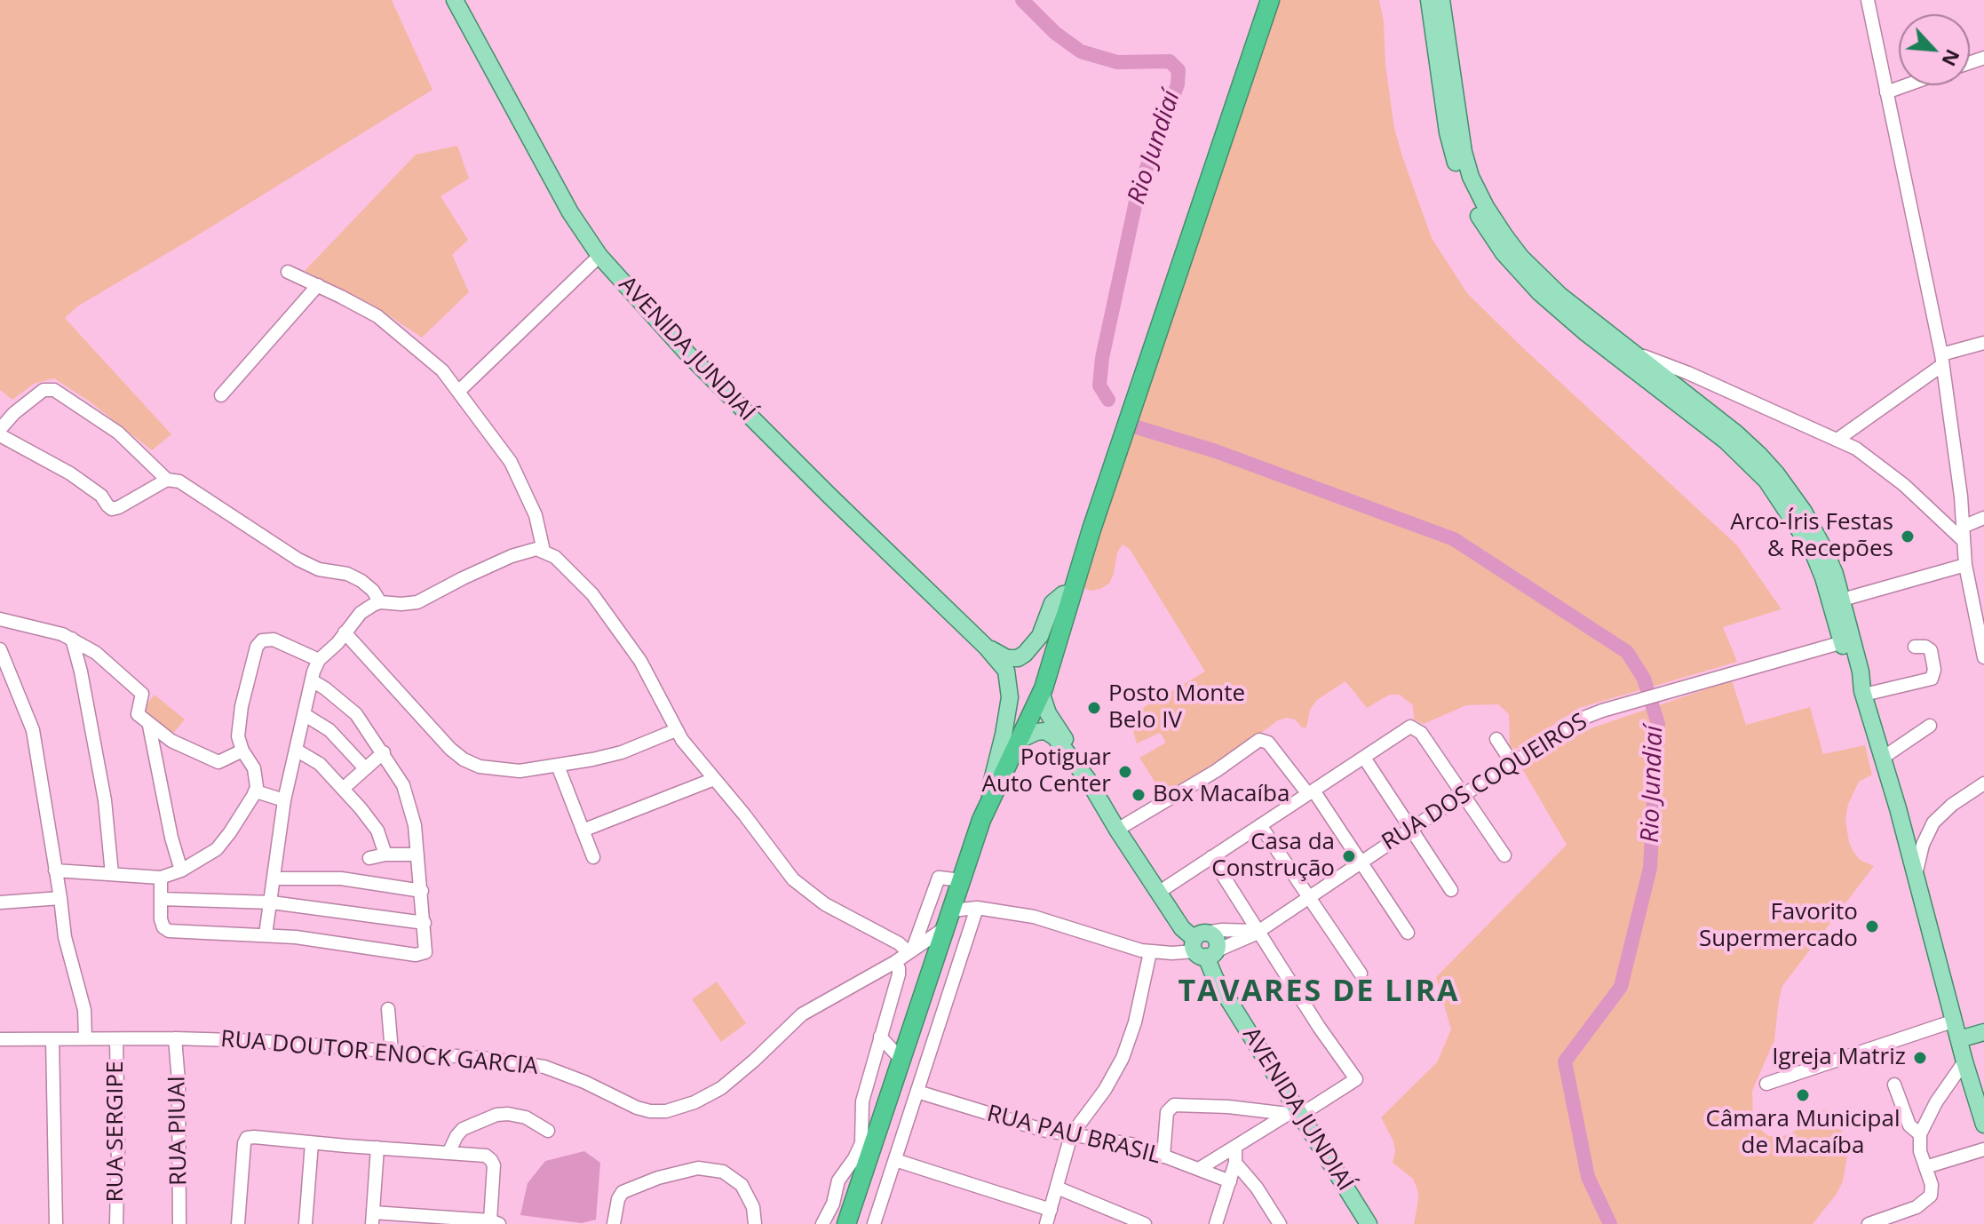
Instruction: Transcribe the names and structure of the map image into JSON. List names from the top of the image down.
{
  "streets": {
    "main road": ["AVENIDA JUNDIAÍ"],
    "street": [
      "RUA DOS COQUEIROS",
      "RUA DOUTOR ENOCK GARCIA",
      "RUA PIUAI",
      "RUA SERGIPE",
      "RUA PAU BRASIL"
    ]
  },
  "crossings": [
    ["AVENIDA JUNDIAÍ", "RUA DOS COQUEIROS"],
    ["RUA DOUTOR ENOCK GARCIA", "RUA PIUAI"],
    ["RUA DOUTOR ENOCK GARCIA", "RUA SERGIPE"]
  ],
  "districts": ["TAVARES DE LIRA"],
  "water": ["Rio Jundiaí"],
  "places": [
    "Arco-Íris Festas & Recepões",
    "Posto Monte Belo IV",
    "Potiguar Auto Center",
    "Box Macaíba",
    "Casa da Construção",
    "Favorito Supermercado",
    "Igreja Matriz",
    "Câmara Municipal de Macaíba"
  ],
  "north": "bottom right"
}
